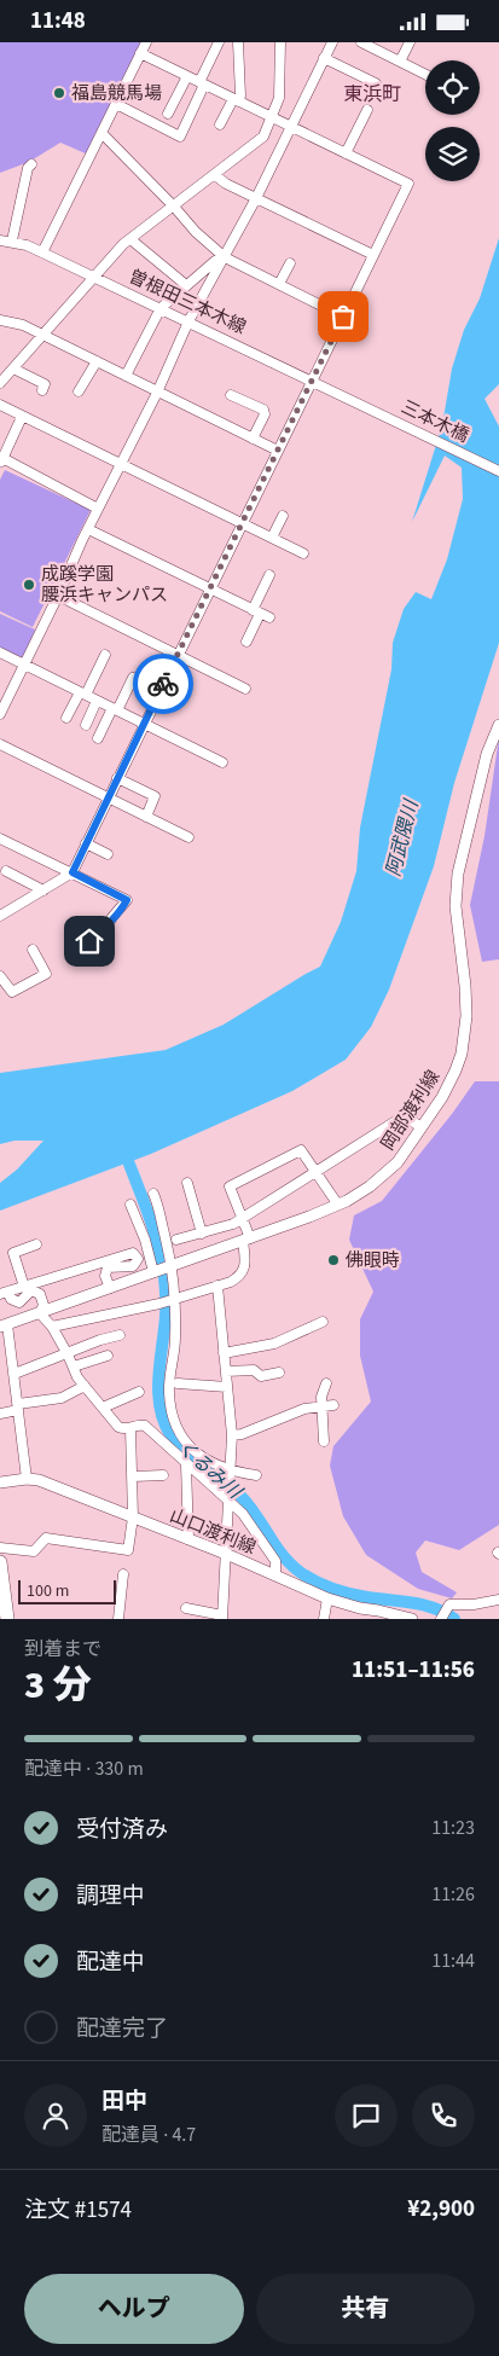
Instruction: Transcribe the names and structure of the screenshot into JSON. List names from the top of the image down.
{
  "streets": {
    "main road": ["岡部渡利線", "山口渡利線"],
    "street": ["曽根田三本木線", "三本木橋"]
  },
  "crossings": [
    ["曽根田三本木線", "三本木橋"]
  ],
  "districts": ["東浜町"],
  "water": ["阿武隈川", "くるみ川"],
  "places": ["福島競馬場", "成蹊学園 腰浜キャンパス", "佛眼時"],
  "scale_bar": "100 m",
  "page": {
    "status": "11:48",
    "scale": "100 m",
    "heading": ["3 分", "到着まで", "11:51–11:56"],
    "panel": [
      "田中",
      "配達員 · 4.7",
      "注文 #1574",
      "¥2,900"
    ],
    "bar": "配達中 · 330 m",
    "list": [
      ["受付済み", "11:23"],
      ["調理中", "11:26"],
      ["配達中", "11:44"],
      "配達完了"
    ],
    "buttons": ["ヘルプ", "共有"]
  }
}
